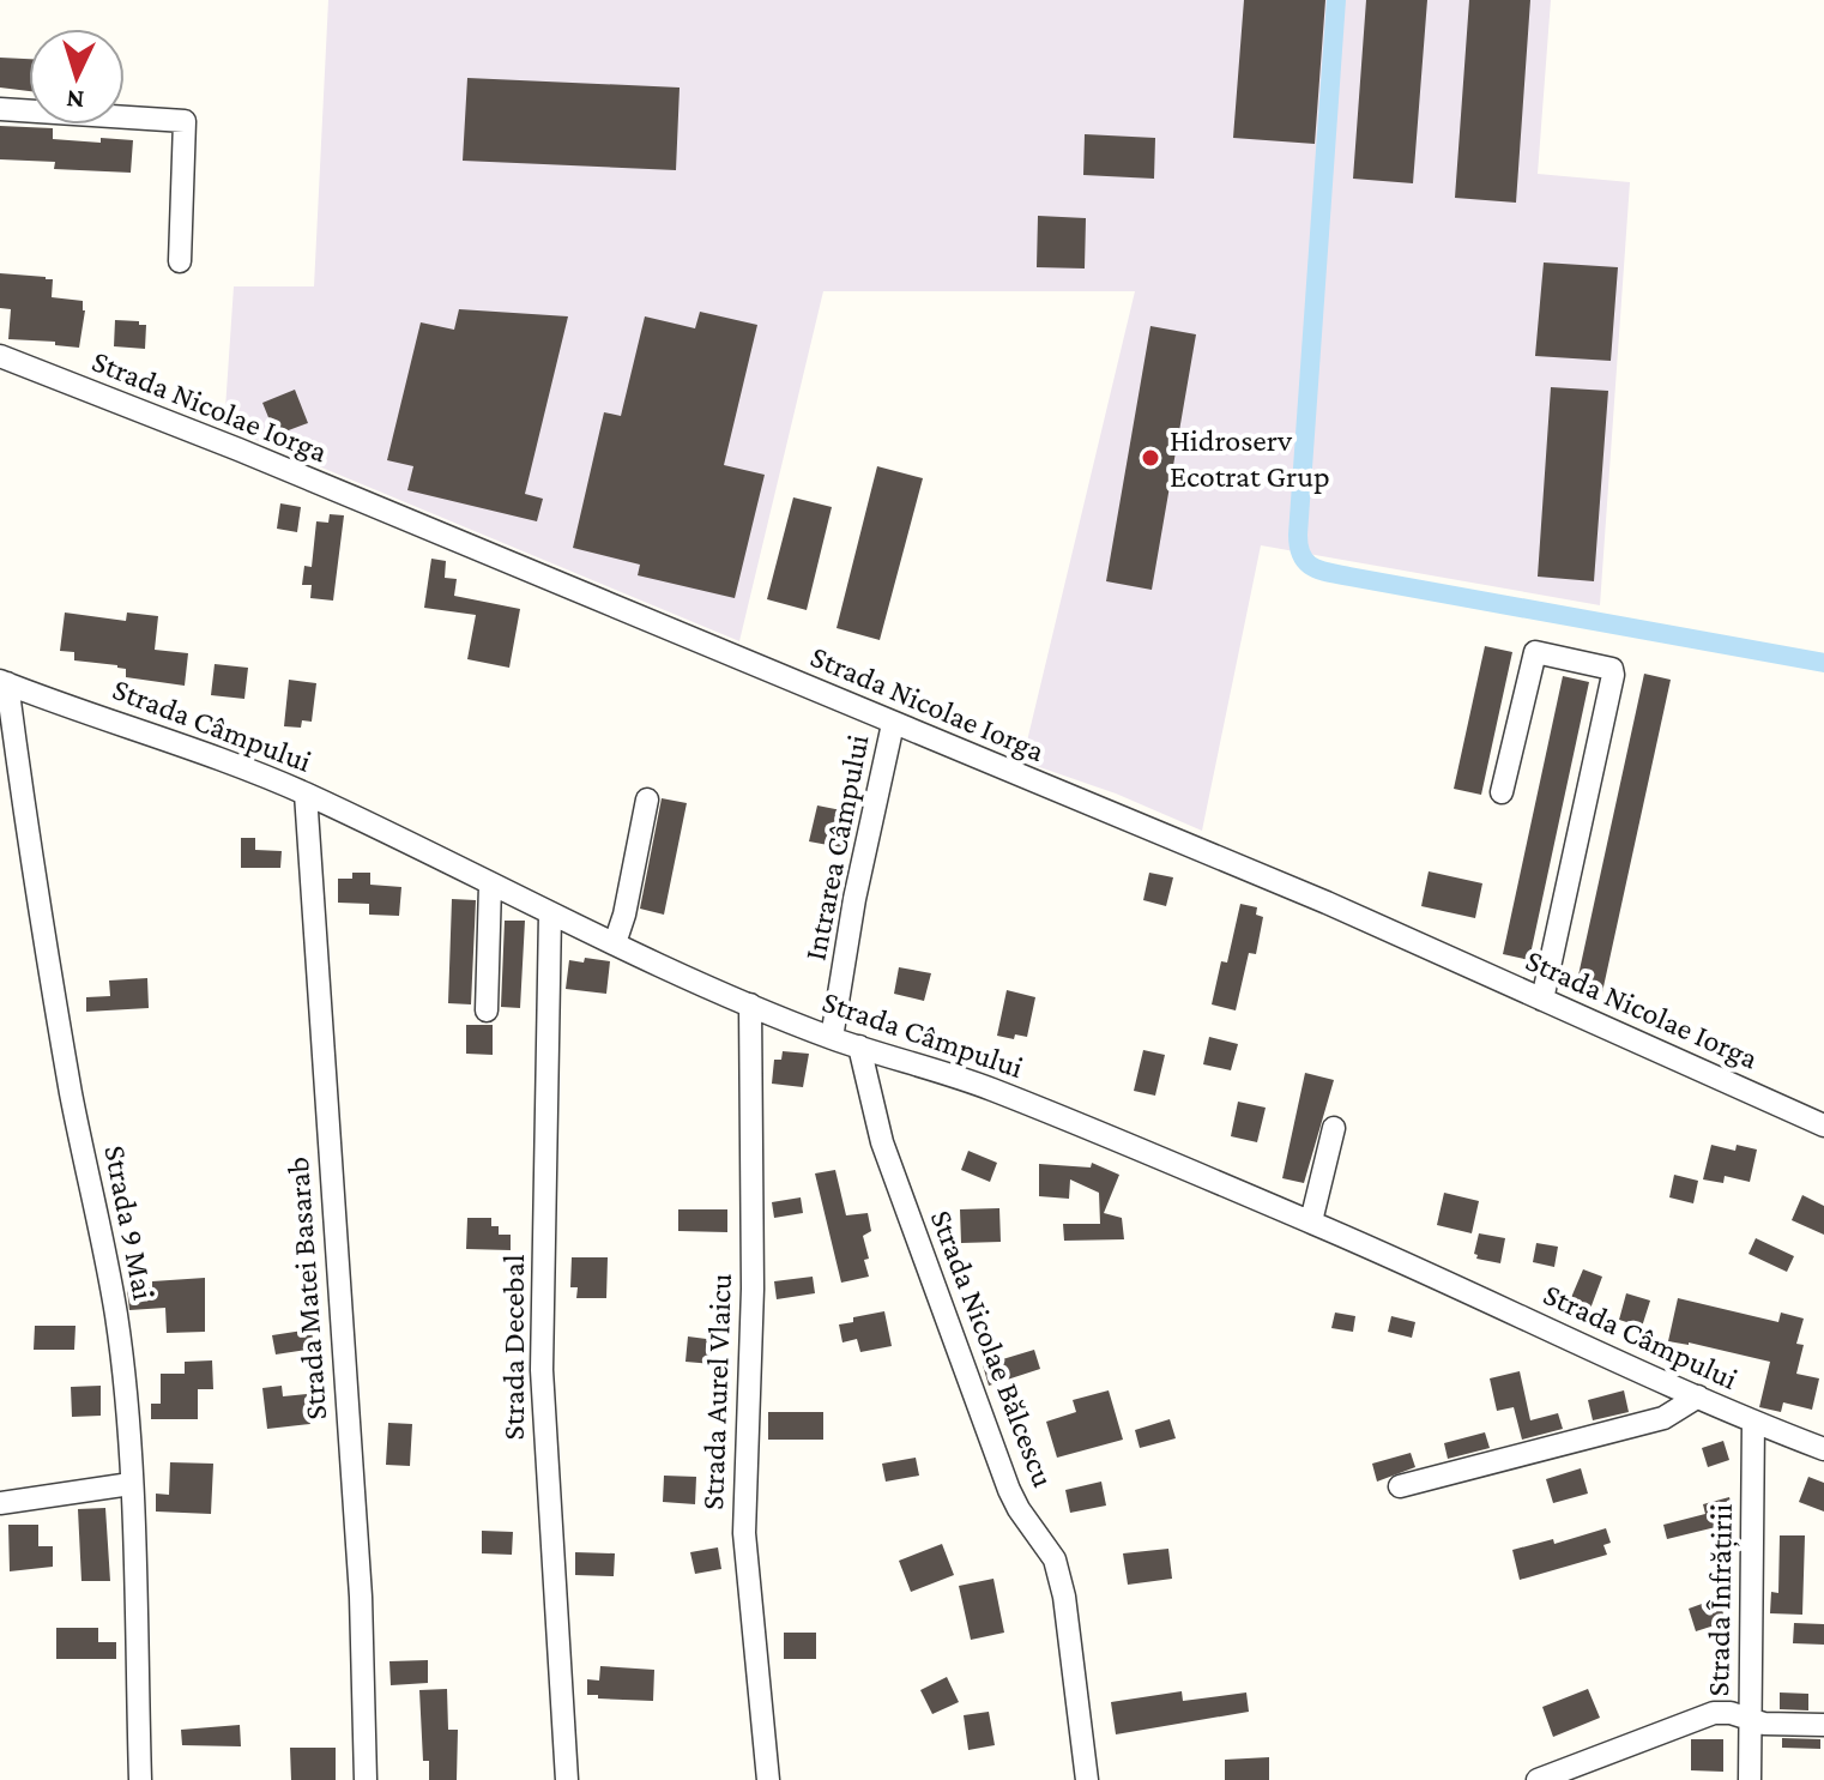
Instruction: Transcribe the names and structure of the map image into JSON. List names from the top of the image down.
{
  "streets": {
    "street": [
      "Strada Nicolae Iorga",
      "Strada Câmpului",
      "Intrarea Câmpului",
      "Strada 9 Mai",
      "Strada Matei Basarab",
      "Strada Decebal",
      "Strada Nicolae Bălcescu",
      "Strada Aurel Vlaicu",
      "Strada Înfrățirii"
    ]
  },
  "crossings": [
    ["Strada Nicolae Iorga", "Intrarea Câmpului"],
    ["Strada Câmpului", "Intrarea Câmpului"],
    ["Strada Câmpului", "Strada 9 Mai"],
    ["Strada Câmpului", "Strada Matei Basarab"],
    ["Strada Câmpului", "Strada Decebal"],
    ["Strada Câmpului", "Strada Nicolae Bălcescu"],
    ["Strada Câmpului", "Strada Aurel Vlaicu"],
    ["Strada Câmpului", "Strada Înfrățirii"]
  ],
  "places": ["Hidroserv Ecotrat Grup"],
  "north": "bottom"
}
